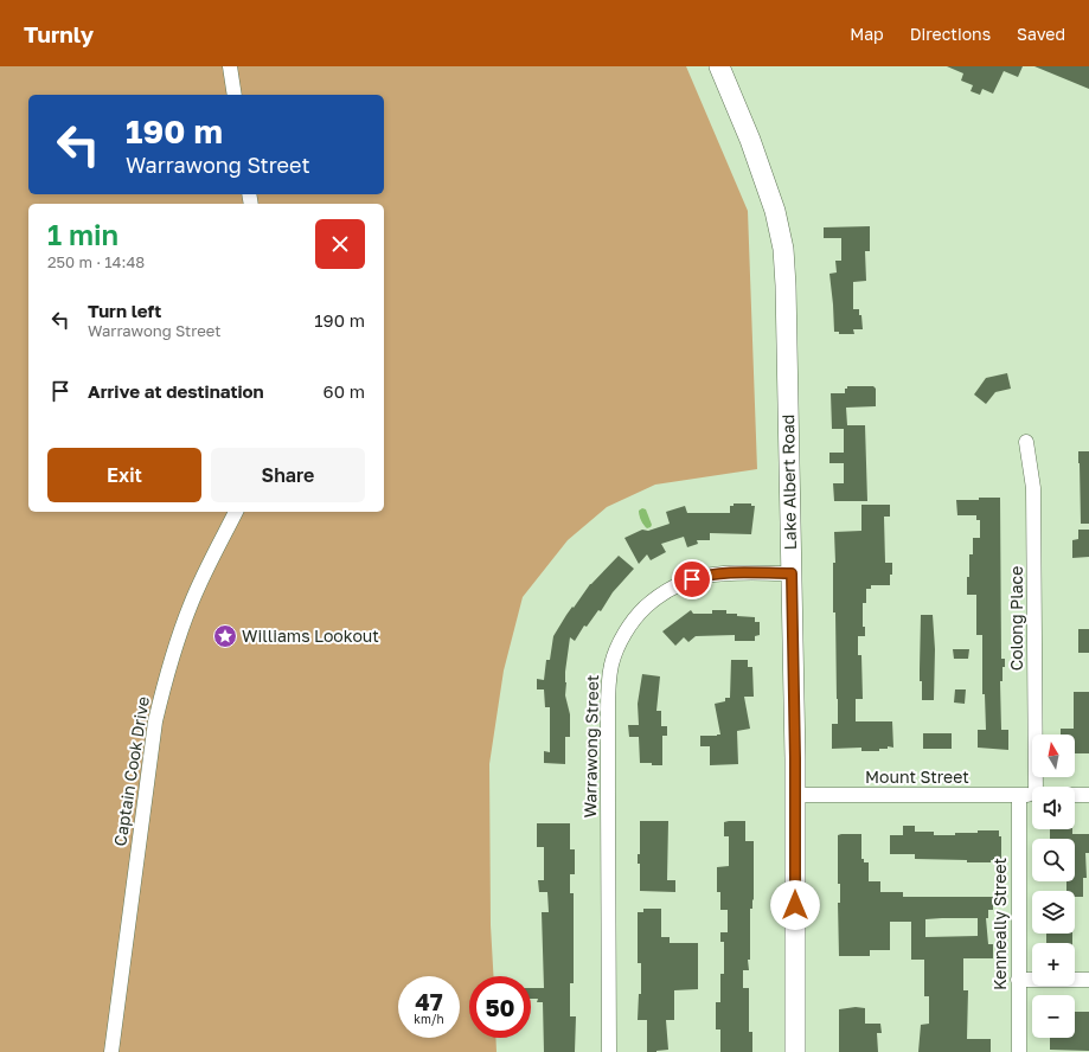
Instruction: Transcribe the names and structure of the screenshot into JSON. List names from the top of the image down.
{
  "streets": {
    "main road": ["Lake Albert Road"],
    "street": [
      "Colong Place",
      "Warrawong Street",
      "Captain Cook Drive",
      "Mount Street",
      "Kenneally Street"
    ]
  },
  "crossings": [
    ["Lake Albert Road", "Warrawong Street"],
    ["Lake Albert Road", "Mount Street"],
    ["Mount Street", "Kenneally Street"]
  ],
  "places": {
    "place": ["Williams Lookout"]
  },
  "north": "top",
  "page": {
    "header": "Turnly",
    "nav": ["Map", "Directions", "Saved"],
    "turn": ["190 m", "Warrawong Street"],
    "heading": ["1 min", "250 m · 14:48"],
    "list": [
      {
        "name": "Turn left",
        "note": "Warrawong Street",
        "value": "190 m"
      },
      {
        "name": "Arrive at destination",
        "value": "60 m"
      }
    ],
    "buttons": ["Exit", "Share"],
    "map_buttons": ["+", "−"],
    "speed": "47 km/h",
    "limit": "50"
  }
}
